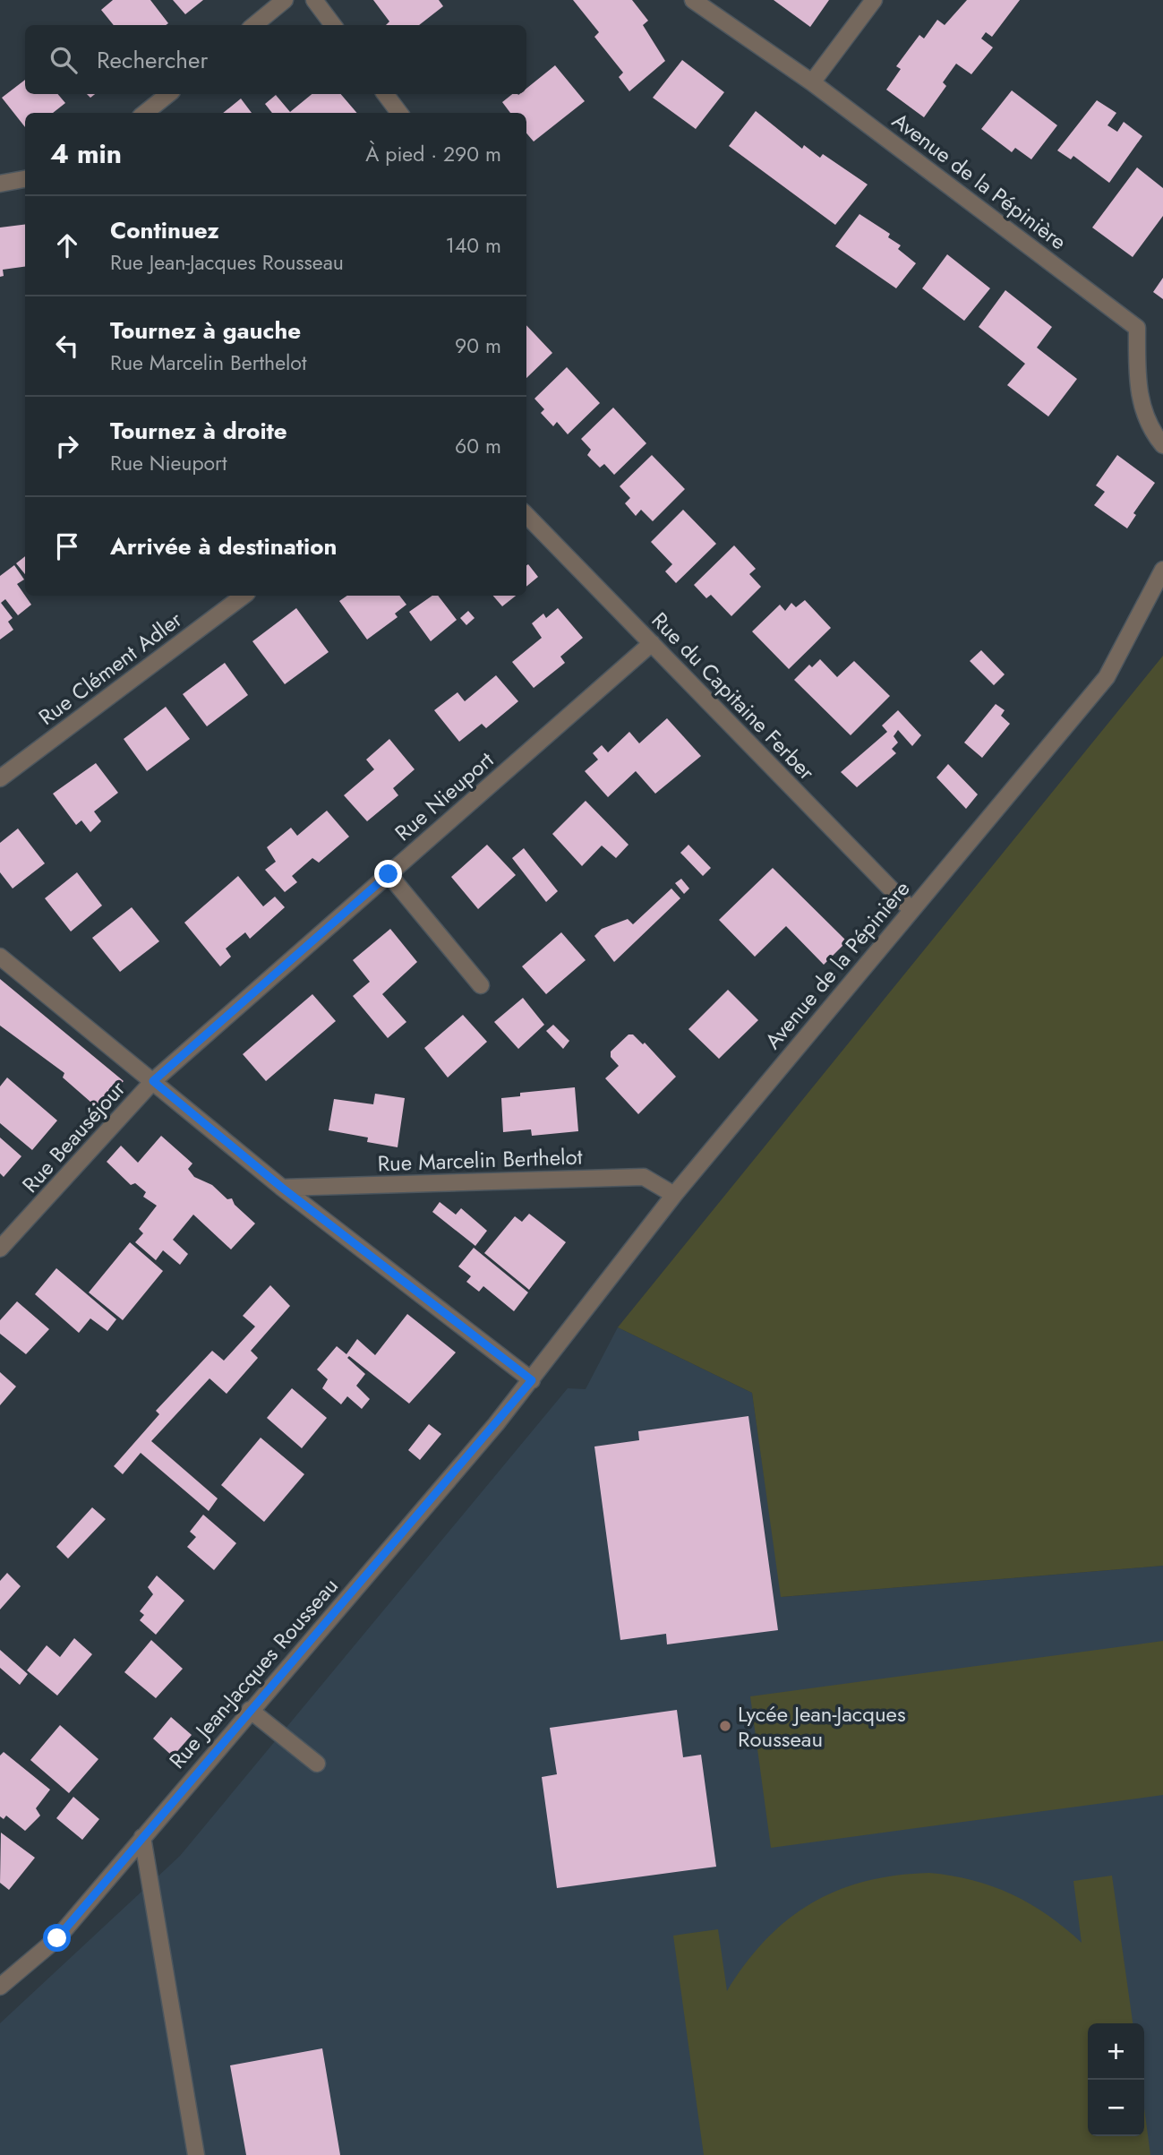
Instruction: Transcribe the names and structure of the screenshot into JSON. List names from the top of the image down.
{
  "streets": {
    "street": [
      "Avenue de la Pépinière",
      "Rue Clément Adler",
      "Rue du Capitaine Ferber",
      "Rue Nieuport",
      "Rue Beauséjour",
      "Rue Marcelin Berthelot",
      "Rue Jean-Jacques Rousseau"
    ]
  },
  "crossings": [
    ["Avenue de la Pépinière", "Rue du Capitaine Ferber"],
    ["Avenue de la Pépinière", "Rue Marcelin Berthelot"],
    ["Avenue de la Pépinière", "Rue Jean-Jacques Rousseau"],
    ["Rue du Capitaine Ferber", "Rue Nieuport"],
    ["Rue Nieuport", "Rue Beauséjour"]
  ],
  "places": ["Lycée Jean-Jacques Rousseau"],
  "page": {
    "search": "Rechercher",
    "heading": ["4 min", "À pied · 290 m"],
    "list": [
      ["Continuez", "Rue Jean-Jacques Rousseau", "140 m"],
      ["Tournez à gauche", "Rue Marcelin Berthelot", "90 m"],
      ["Tournez à droite", "Rue Nieuport", "60 m"],
      "Arrivée à destination"
    ],
    "map_buttons": ["+", "−"]
  }
}
